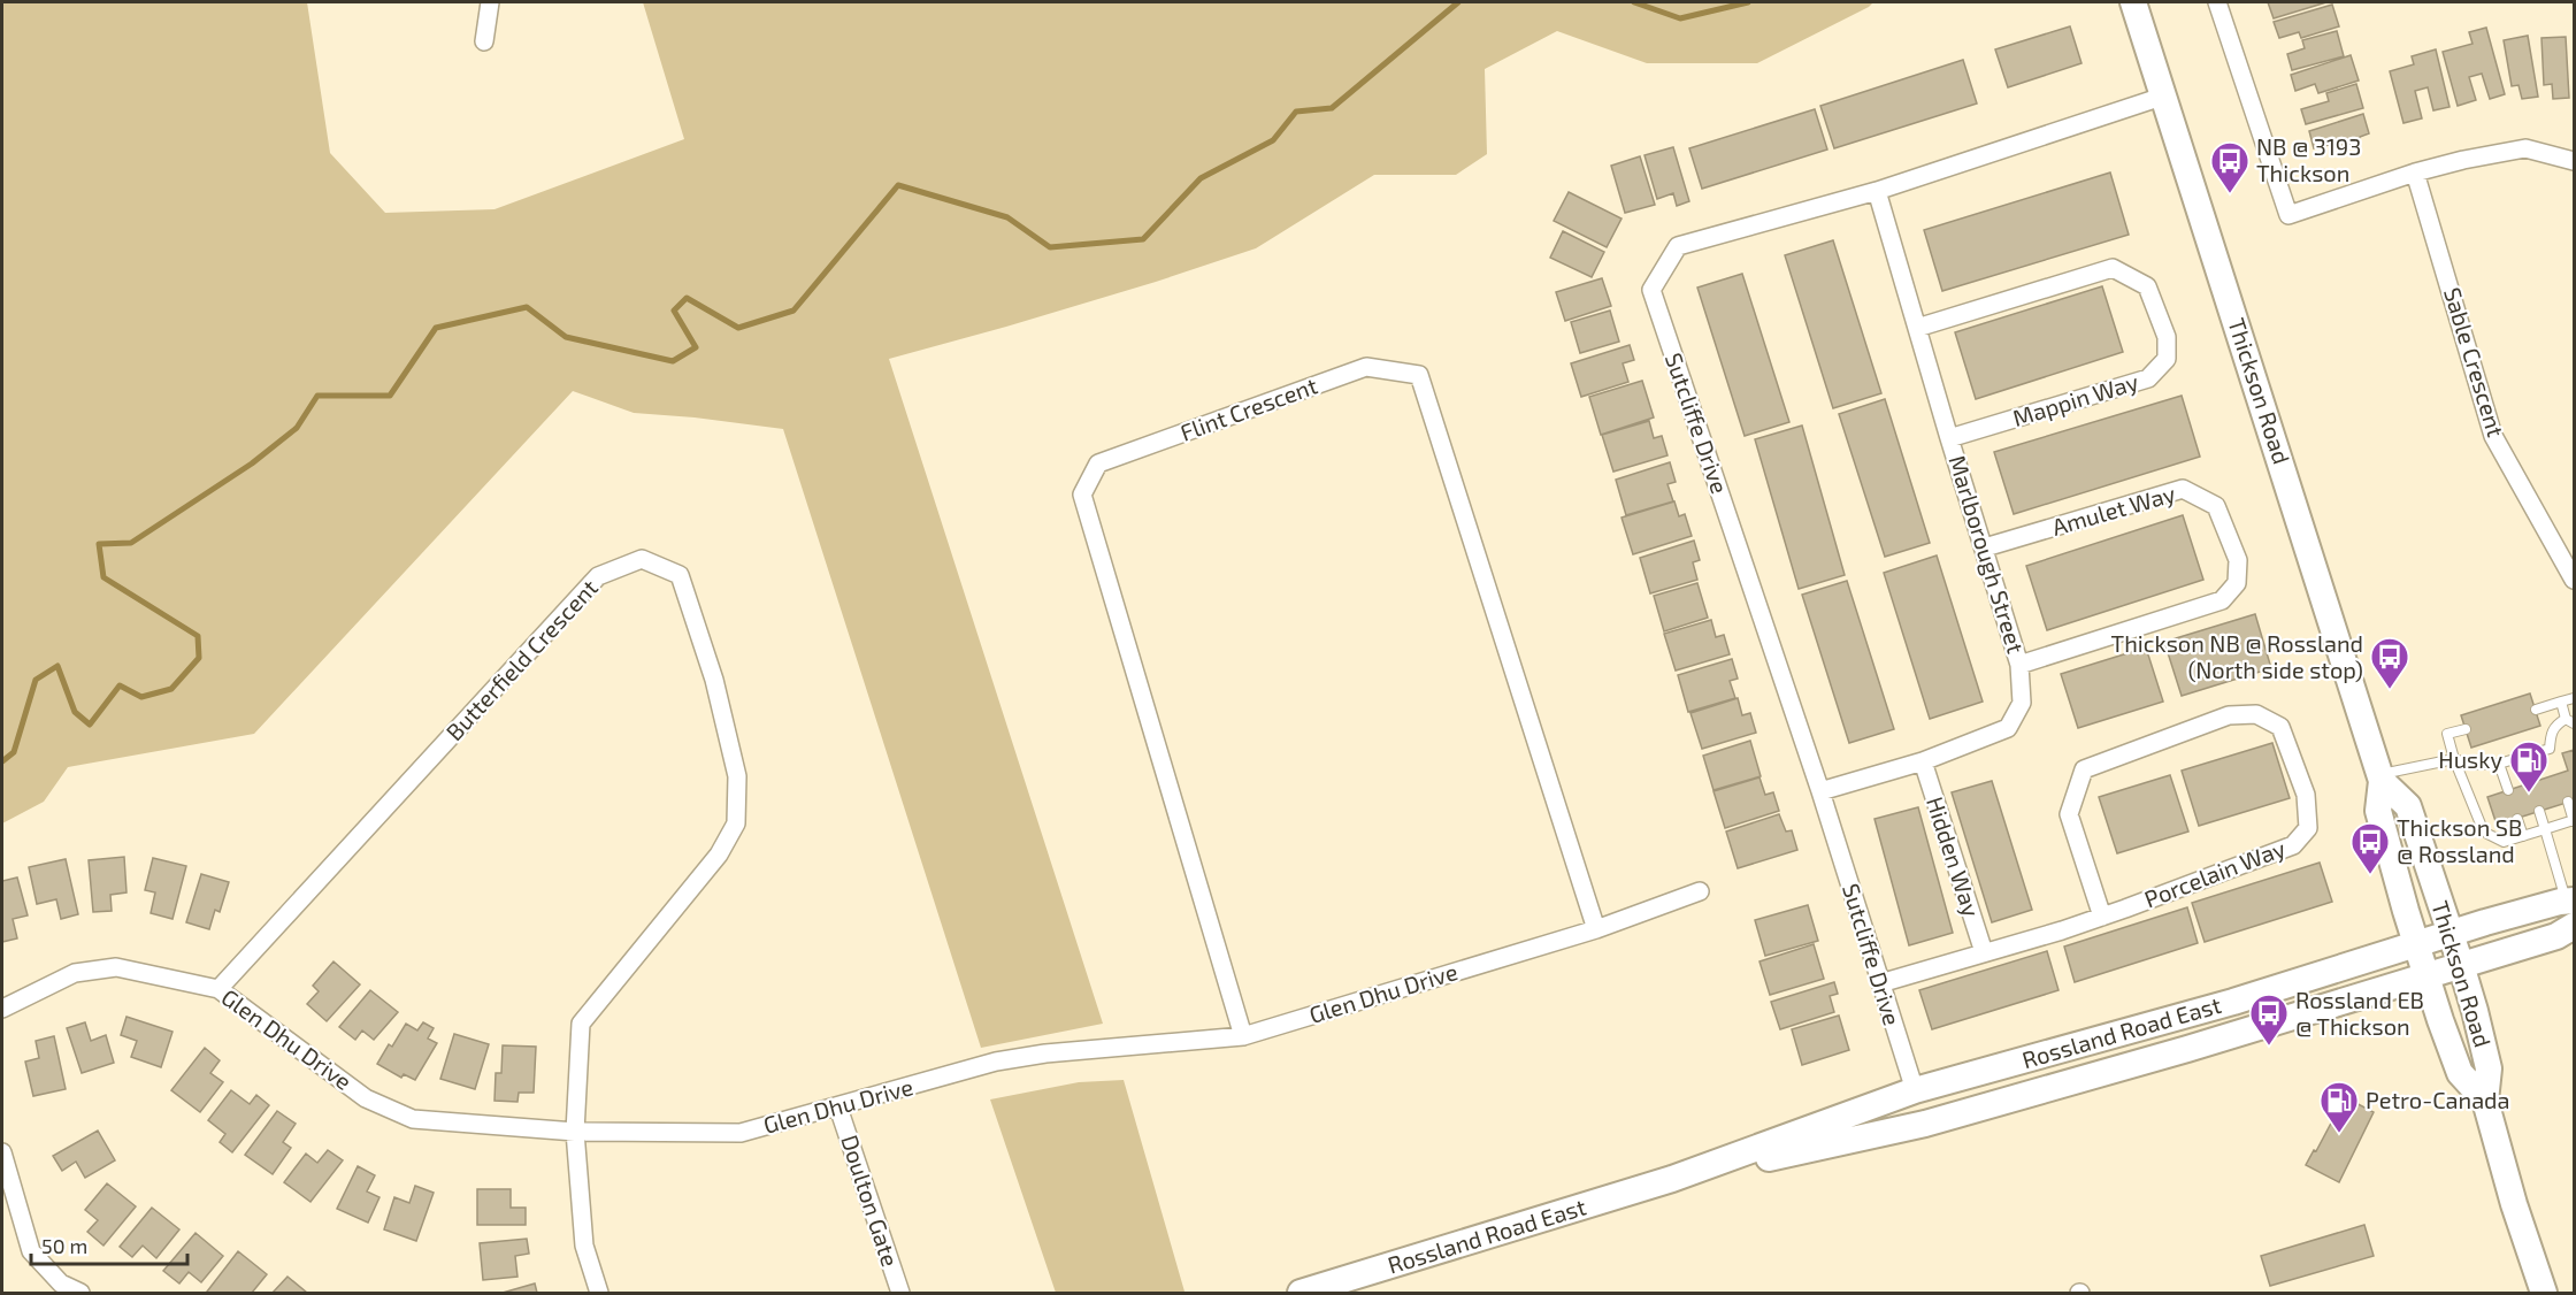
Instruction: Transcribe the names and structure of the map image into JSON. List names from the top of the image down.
{
  "streets": {
    "main road": ["Thickson Road", "Rossland Road East"],
    "street": [
      "Sable Crescent",
      "Mappin Way",
      "Flint Crescent",
      "Sutcliffe Drive",
      "Amulet Way",
      "Marlborough Street",
      "Butterfield Crescent",
      "Hidden Way",
      "Porcelain Way",
      "Glen Dhu Drive",
      "Doulton Gate"
    ]
  },
  "crossings": [
    ["Thickson Road", "Sutcliffe Drive"],
    ["Thickson Road", "Rossland Road East"],
    ["Mappin Way", "Marlborough Street"],
    ["Flint Crescent", "Glen Dhu Drive"],
    ["Sutcliffe Drive", "Marlborough Street"],
    ["Sutcliffe Drive", "Porcelain Way"],
    ["Sutcliffe Drive", "Rossland Road East"],
    ["Amulet Way", "Marlborough Street"],
    ["Marlborough Street", "Hidden Way"],
    ["Butterfield Crescent", "Glen Dhu Drive"],
    ["Hidden Way", "Porcelain Way"],
    ["Glen Dhu Drive", "Doulton Gate"]
  ],
  "places": {
    "bus stop": [
      "NB @ 3193 Thickson",
      "Thickson NB @ Rossland (North side stop)",
      "Thickson SB @ Rossland",
      "Rossland EB @ Thickson"
    ],
    "fuel station": ["Husky", "Petro-Canada"]
  },
  "scale_bar": "50 m"
}
